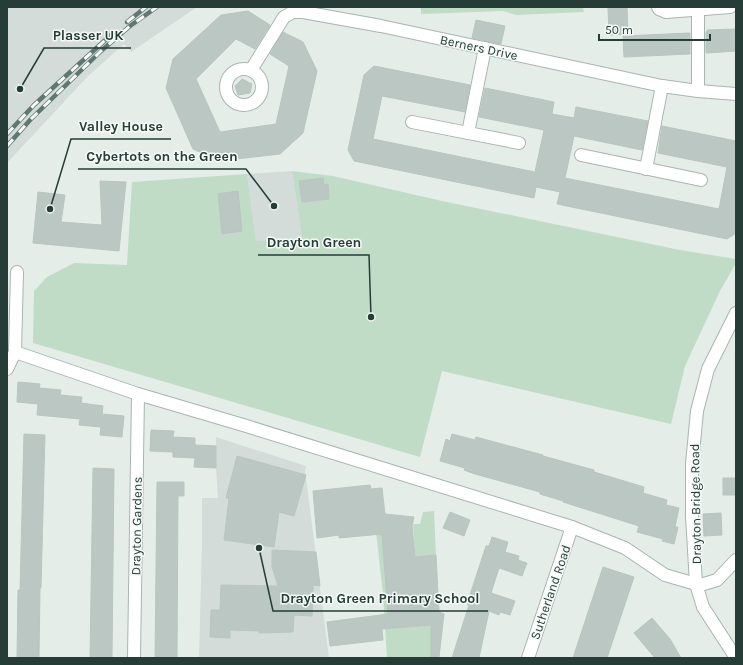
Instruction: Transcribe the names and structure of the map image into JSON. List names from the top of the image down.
{
  "streets": {
    "street": [
      "Berners Drive",
      "Drayton Bridge Road",
      "Drayton Gardens",
      "Sutherland Road"
    ]
  },
  "places": [
    "Plasser UK",
    "Cybertots on the Green",
    "Valley House",
    "Drayton Green",
    "Drayton Green Primary School"
  ],
  "scale_bar": "50 m"
}
